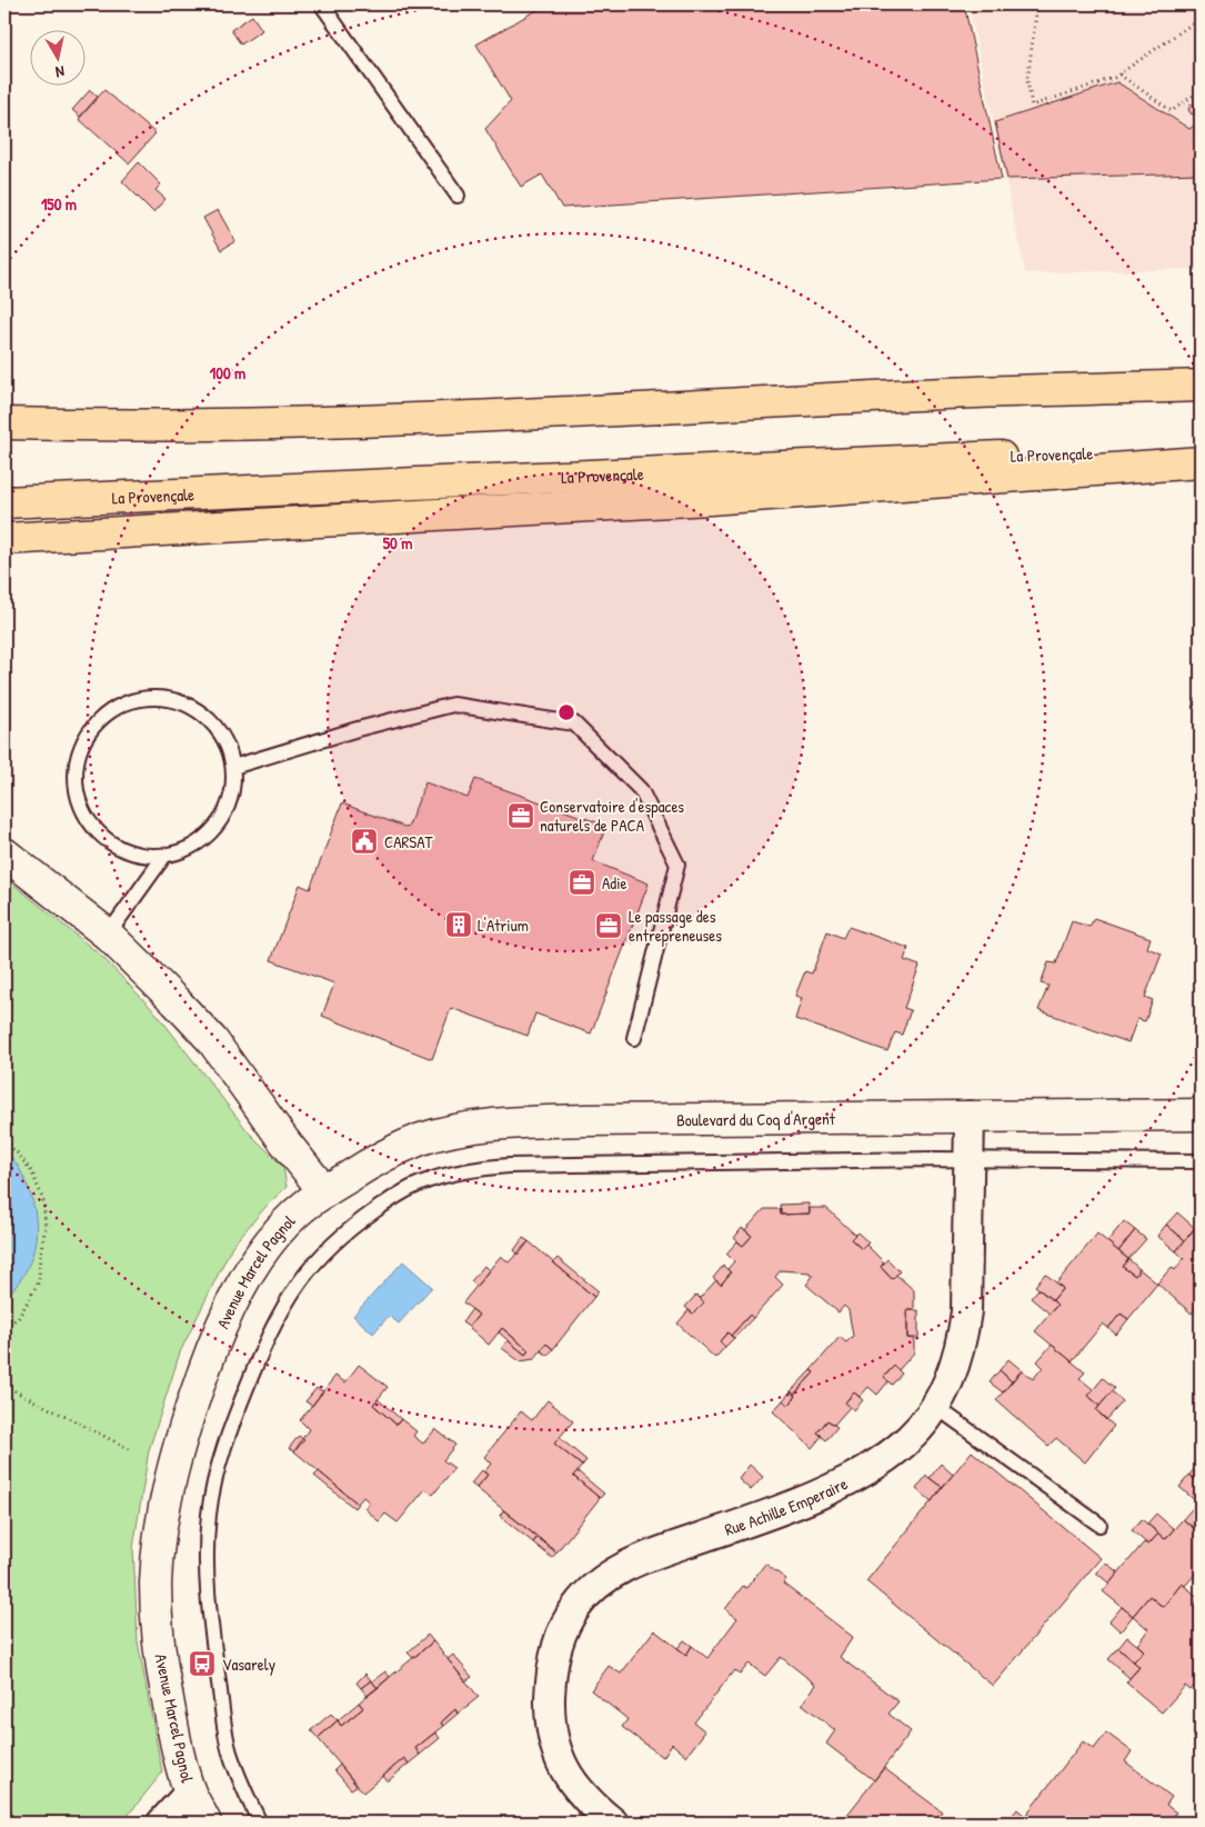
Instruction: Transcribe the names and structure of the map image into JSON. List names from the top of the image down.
{
  "streets": {
    "highway": ["La Provençale"],
    "street": ["Boulevard du Coq d'Argent", "Avenue Marcel Pagnol", "Rue Achille Emperaire"]
  },
  "crossings": [
    ["Boulevard du Coq d'Argent", "Avenue Marcel Pagnol"],
    ["Boulevard du Coq d'Argent", "Rue Achille Emperaire"]
  ],
  "places": {
    "office": ["Conservatoire d'espaces naturels de PACA", "Adie", "Le passage des entrepreneuses"],
    "public building": ["CARSAT"],
    "building": ["L'Atrium"],
    "bus stop": ["Vasarely"]
  },
  "north": "bottom",
  "rings": ["150 m", "100 m", "50 m"]
}
